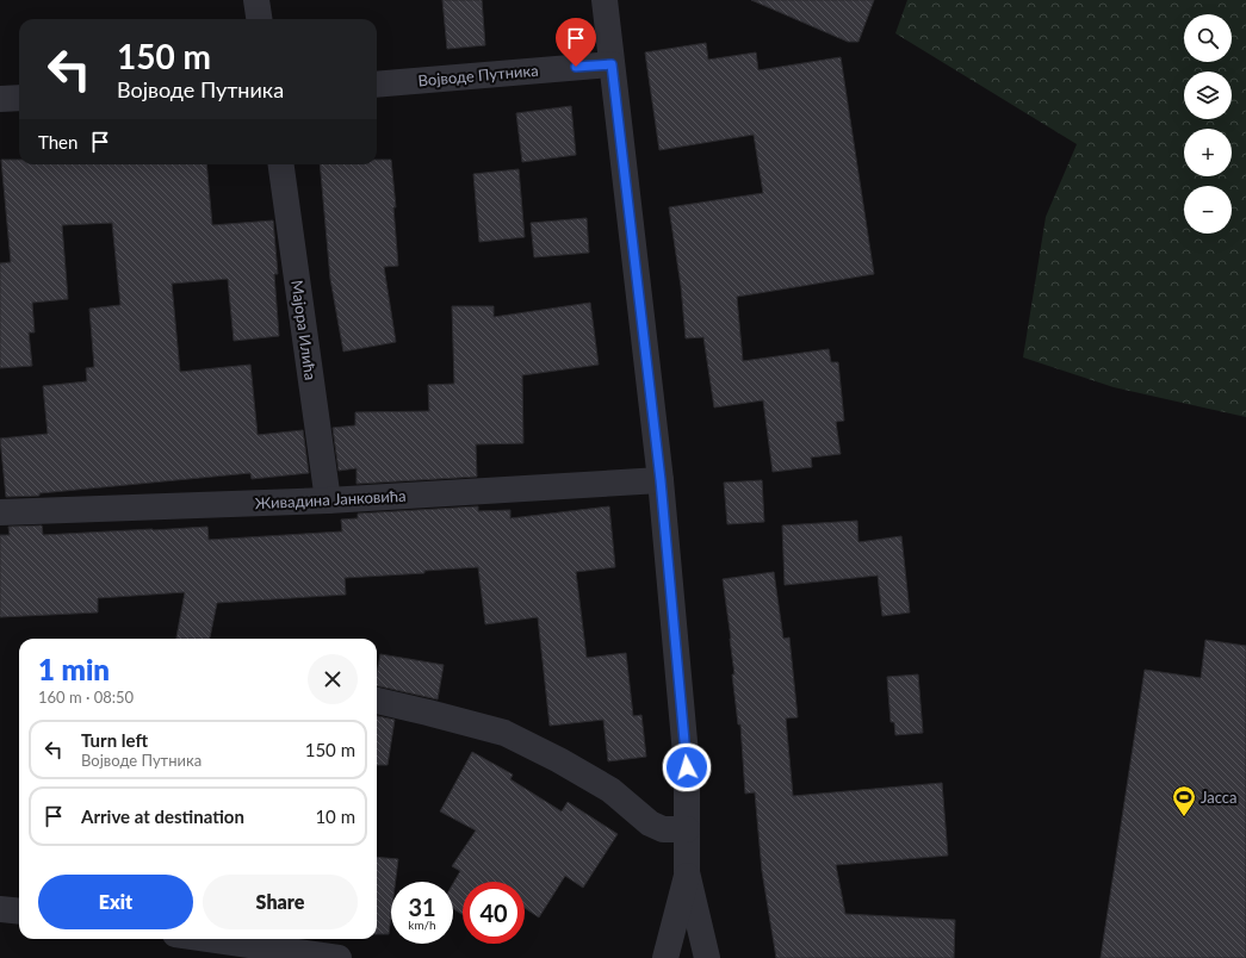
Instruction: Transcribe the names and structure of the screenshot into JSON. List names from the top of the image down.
{
  "streets": {
    "street": ["Војводе Путника", "Мајора Илића", "Живадина Јанковића"]
  },
  "crossings": [
    ["Мајора Илића", "Живадина Јанковића"]
  ],
  "places": {
    "sports": ["Јасса"]
  },
  "page": {
    "map_buttons": ["+", "−"],
    "turn": ["150 m", "Војводе Путника"],
    "then": "Then",
    "heading": ["1 min", "160 m · 08:50"],
    "list": [
      {
        "name": "Turn left",
        "note": "Војводе Путника",
        "value": "150 m"
      },
      {
        "name": "Arrive at destination",
        "value": "10 m"
      }
    ],
    "buttons": ["Exit", "Share"],
    "speed": "31 km/h",
    "limit": "40"
  }
}
